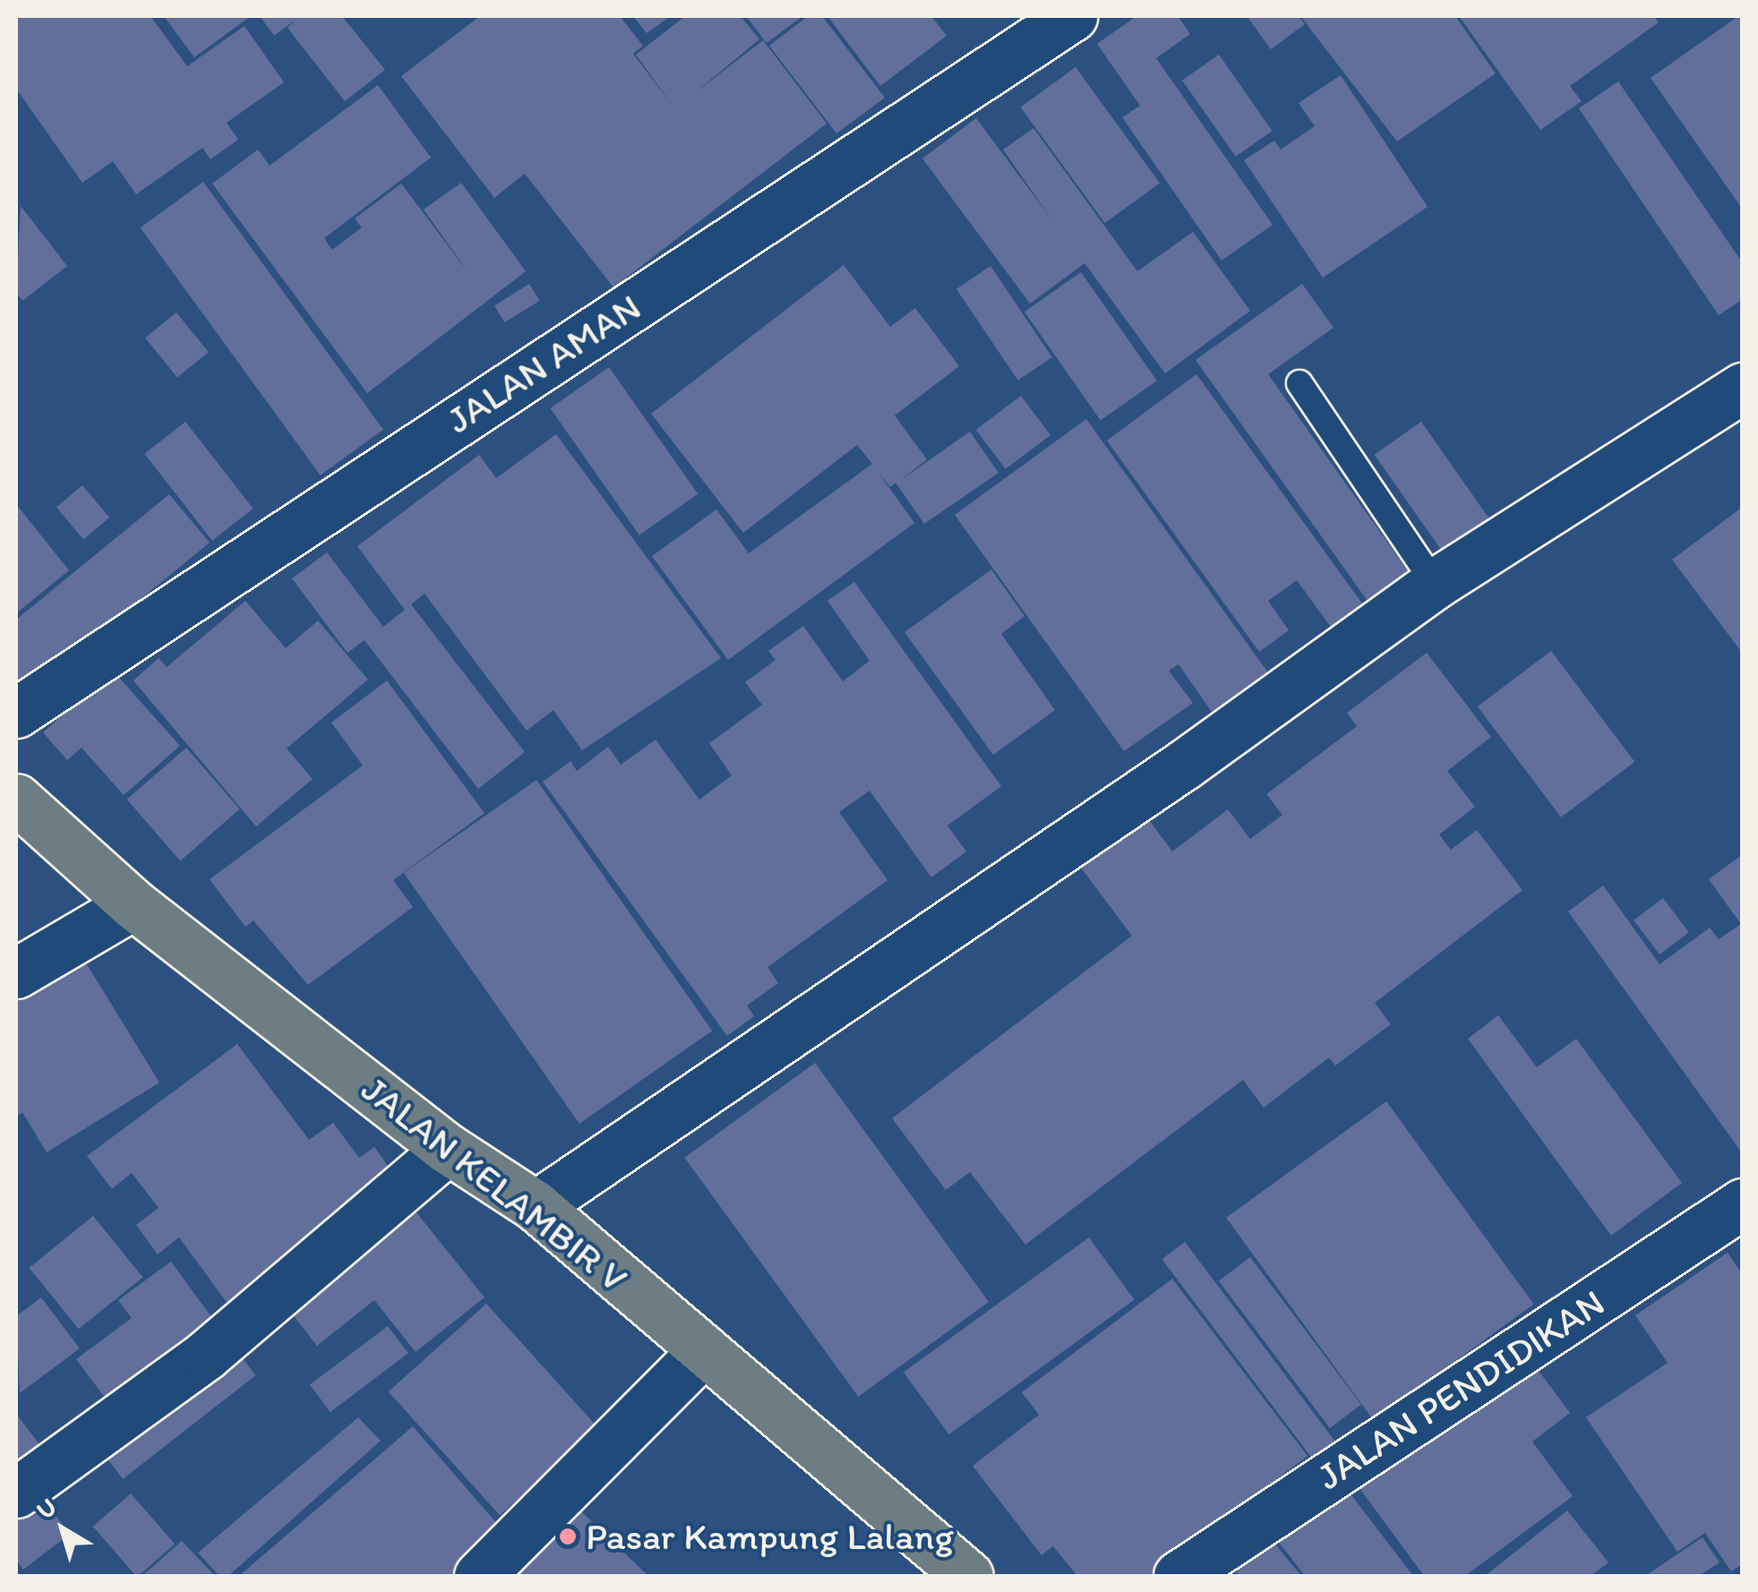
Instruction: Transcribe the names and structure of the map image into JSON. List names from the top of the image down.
{
  "streets": {
    "main road": ["JALAN KELAMBIR V"],
    "street": ["JALAN AMAN", "JALAN PENDIDIKAN"]
  },
  "places": ["Pasar Kampung Lalang"],
  "north": "top left"
}
